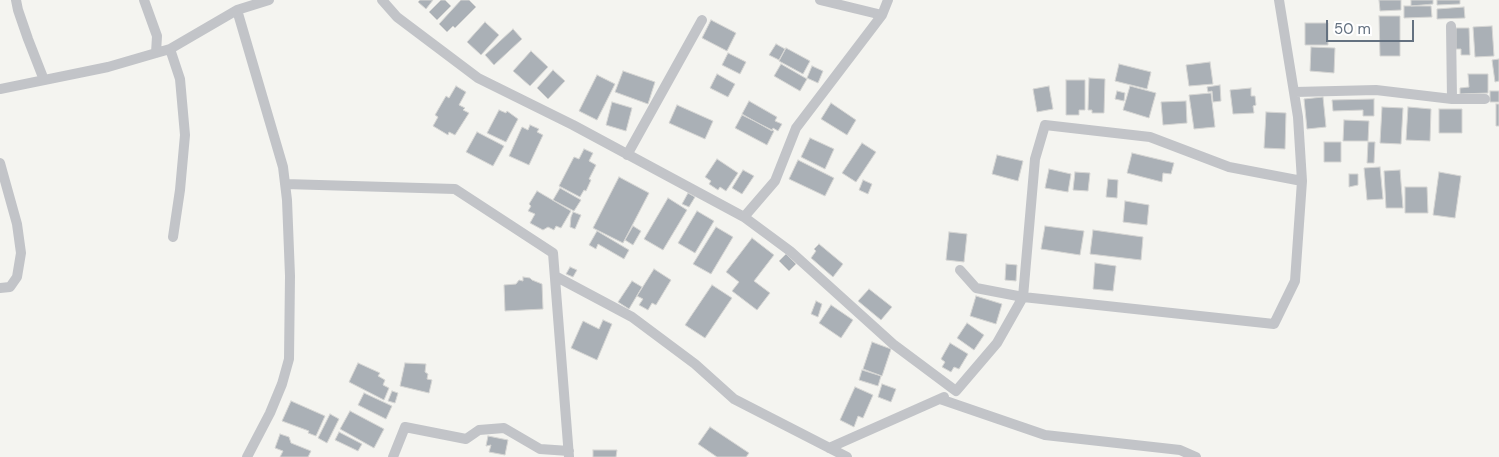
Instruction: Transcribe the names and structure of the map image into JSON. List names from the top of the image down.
{
  "scale_bar": "50 m"
}
